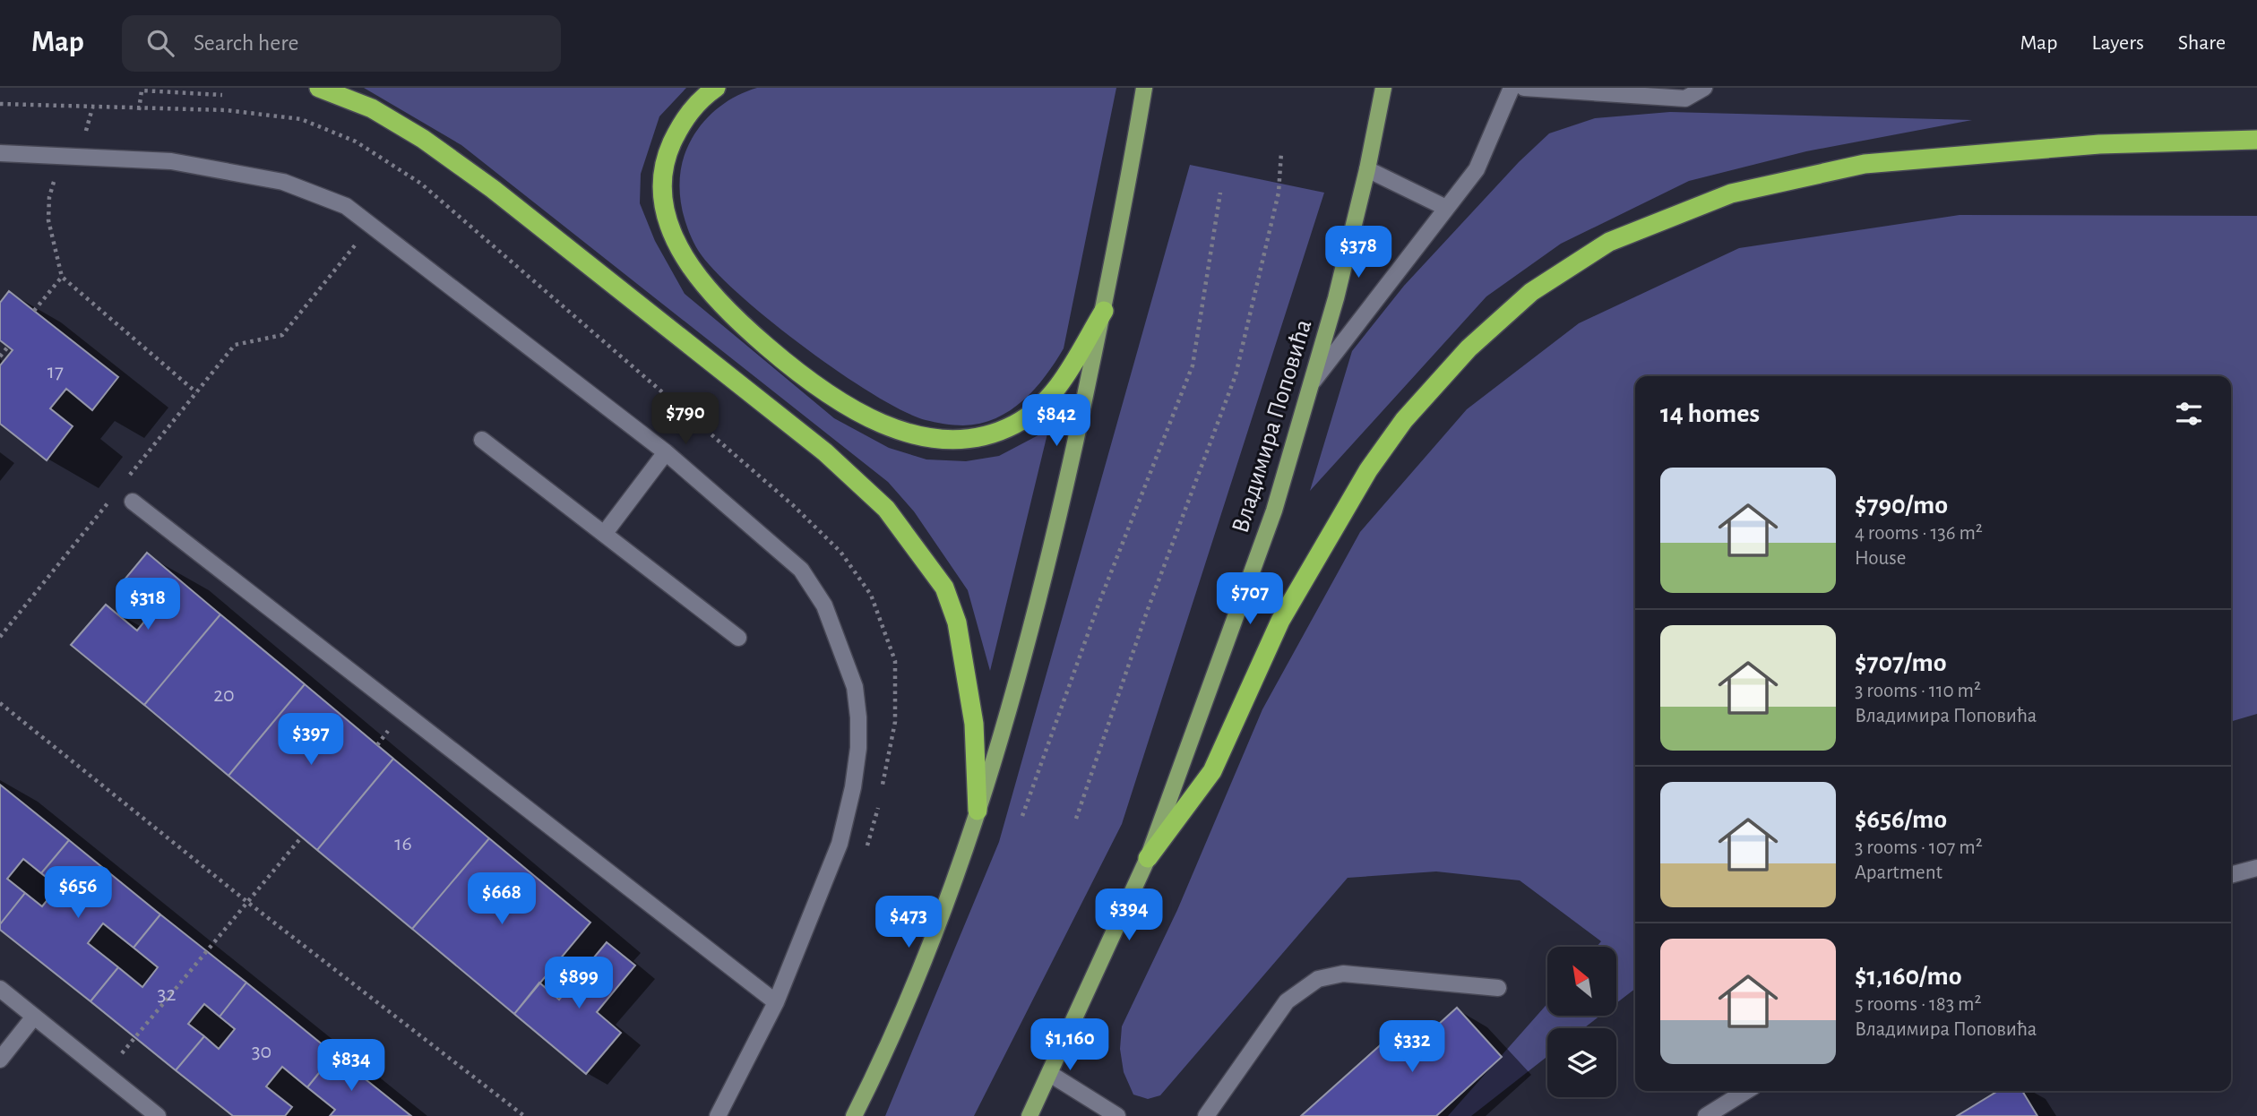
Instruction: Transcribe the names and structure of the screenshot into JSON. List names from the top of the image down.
{
  "streets": {
    "main road": ["Владимира Поповића"]
  },
  "house_numbers": [
    "17",
    "20",
    "16",
    "32",
    "30"
  ],
  "north": "top left",
  "page": {
    "header": "Map",
    "search": "Search here",
    "nav": ["Map", "Layers", "Share"],
    "price": [
      "$378",
      "$790",
      "$842",
      "$707",
      "$318",
      "$397",
      "$656",
      "$668",
      "$394",
      "$473",
      "$899",
      "$1,160",
      "$332",
      "$834"
    ],
    "heading": "14 homes",
    "list": [
      {
        "name": "$790/mo",
        "note": "4 rooms · 136 m² · House"
      },
      {
        "name": "$707/mo",
        "note": "3 rooms · 110 m² · Владимира Поповића"
      },
      {
        "name": "$656/mo",
        "note": "3 rooms · 107 m² · Apartment"
      },
      {
        "name": "$1,160/mo",
        "note": "5 rooms · 183 m² · Владимира Поповића"
      }
    ]
  }
}
